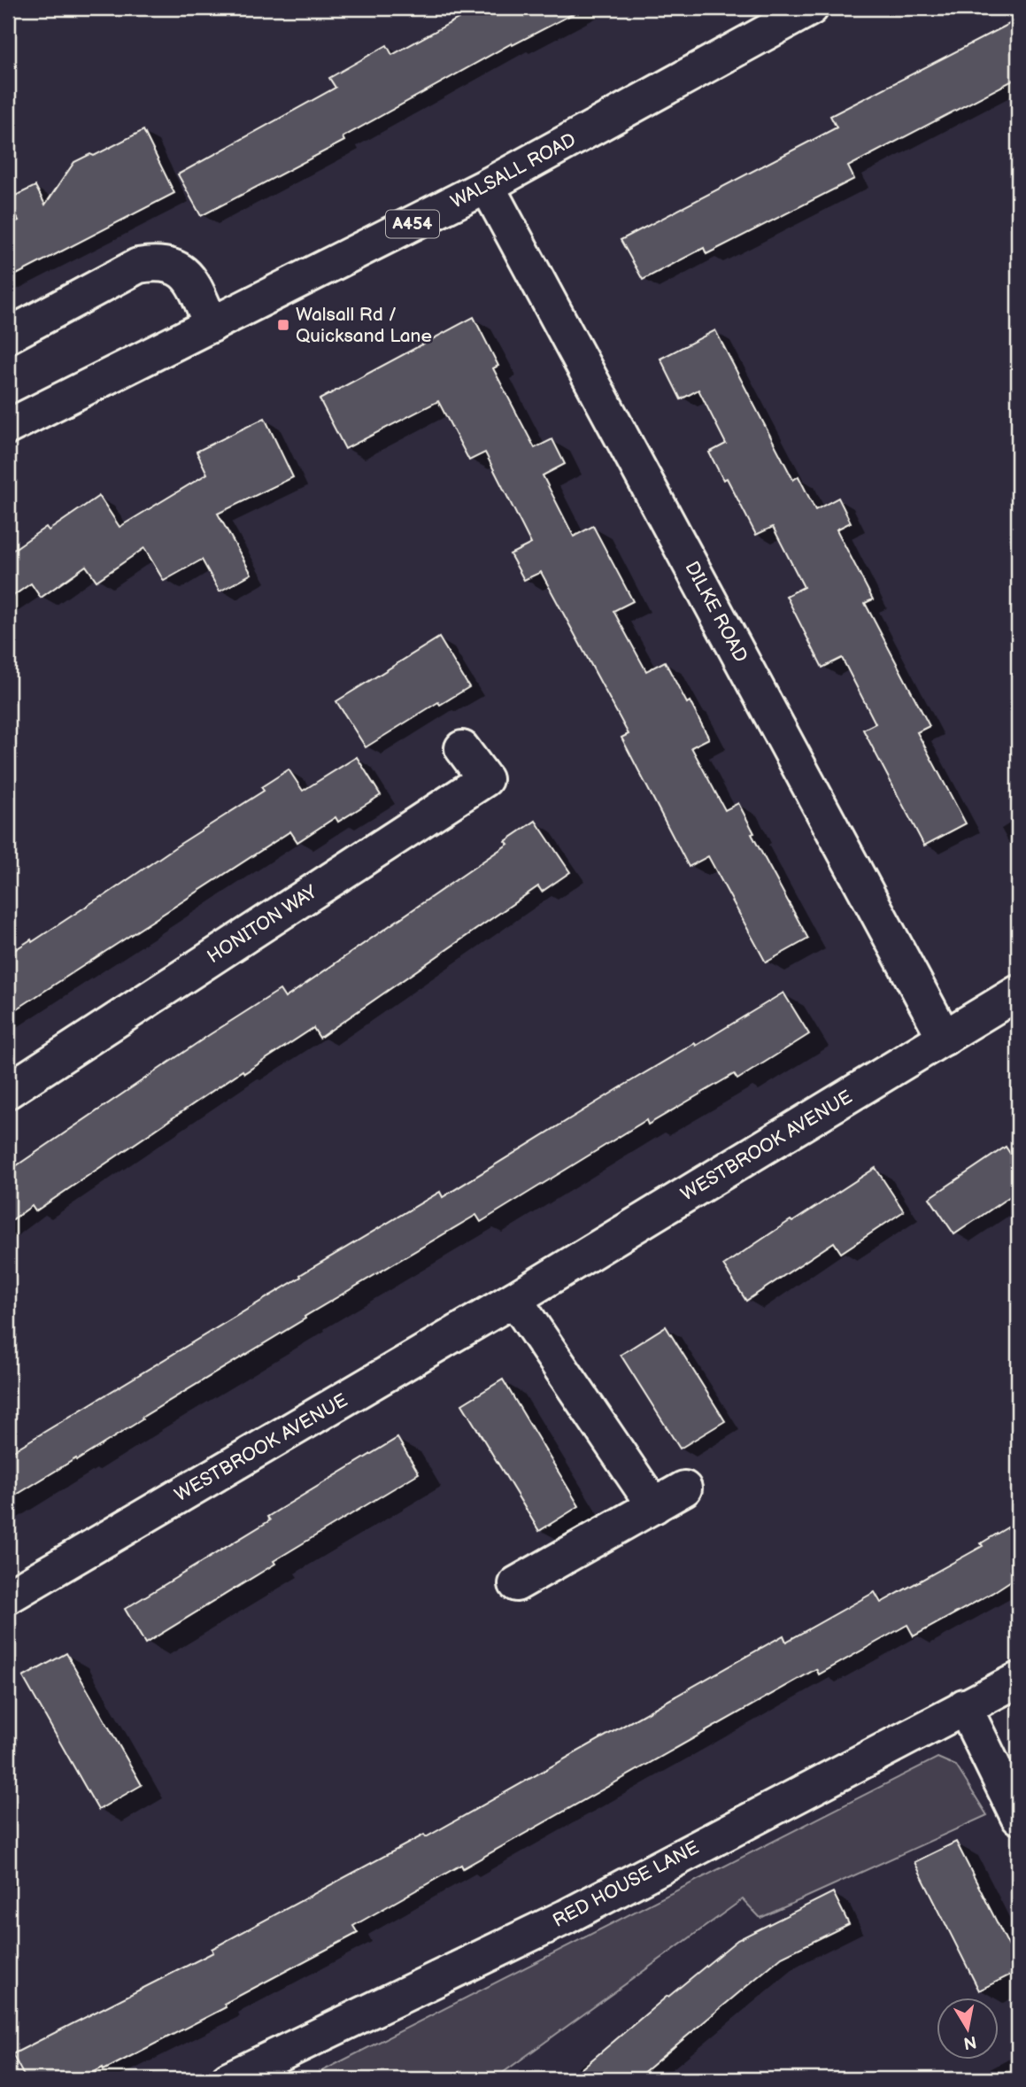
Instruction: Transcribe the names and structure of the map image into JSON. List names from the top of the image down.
{
  "streets": {
    "street": [
      "WALSALL ROAD",
      "A454",
      "DILKE ROAD",
      "HONITON WAY",
      "WESTBROOK AVENUE",
      "RED HOUSE LANE"
    ]
  },
  "crossings": [
    ["WALSALL ROAD", "DILKE ROAD"],
    ["DILKE ROAD", "WESTBROOK AVENUE"]
  ],
  "places": {
    "transit": ["Walsall Rd / Quicksand Lane"]
  },
  "north": "bottom"
}
